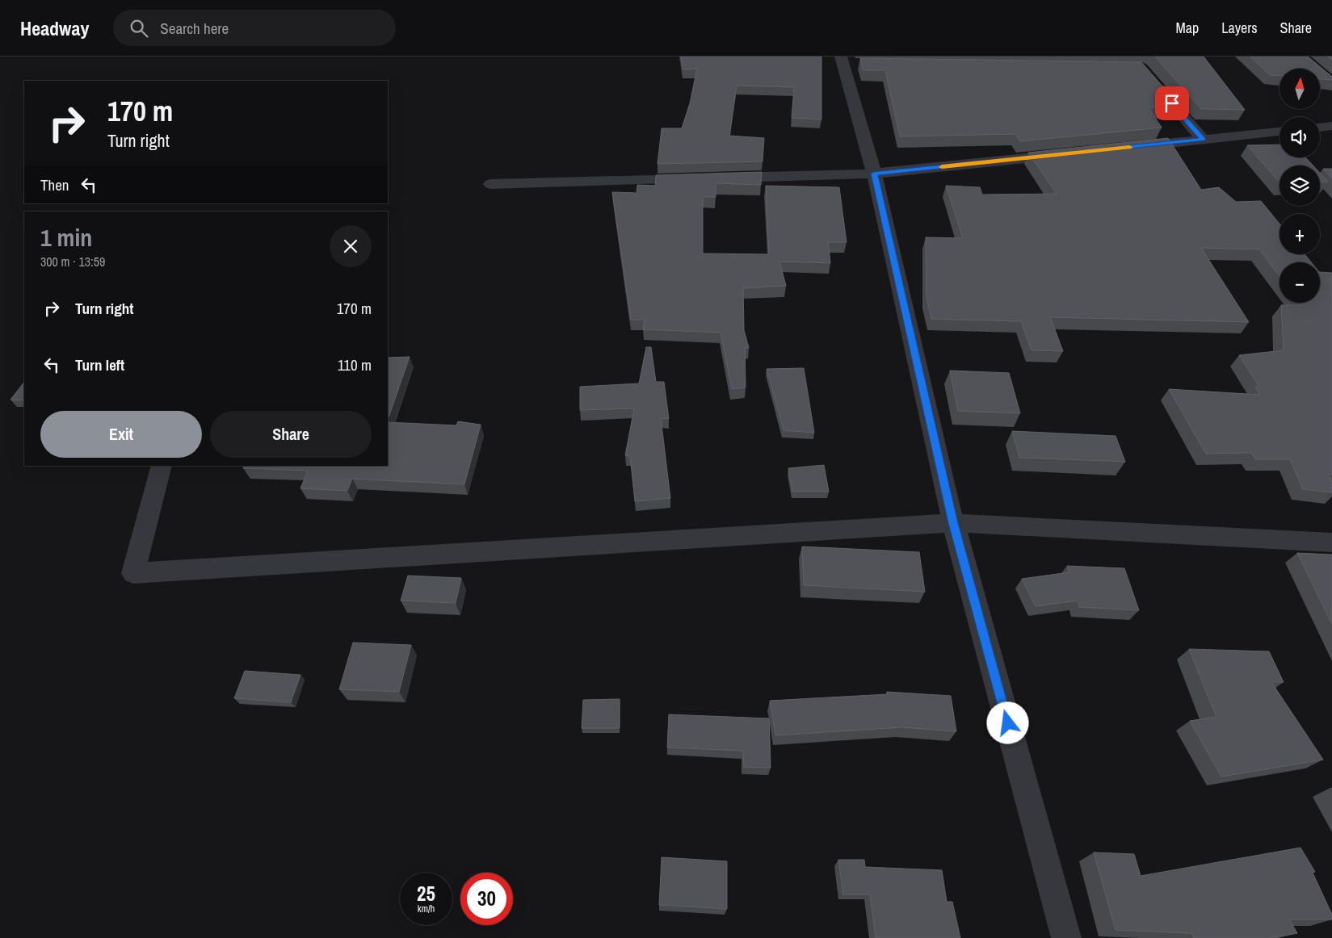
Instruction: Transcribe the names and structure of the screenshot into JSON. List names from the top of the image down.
{
  "north": "top",
  "page": {
    "header": "Headway",
    "search": "Search here",
    "nav": ["Map", "Layers", "Share"],
    "map_buttons": ["+", "−"],
    "turn": ["170 m", "Turn right"],
    "then": "Then",
    "heading": ["1 min", "300 m · 13:59"],
    "list": [
      {
        "name": "Turn right",
        "value": "170 m"
      },
      {
        "name": "Turn left",
        "value": "110 m"
      }
    ],
    "buttons": ["Exit", "Share"],
    "speed": "25 km/h",
    "limit": "30"
  }
}
